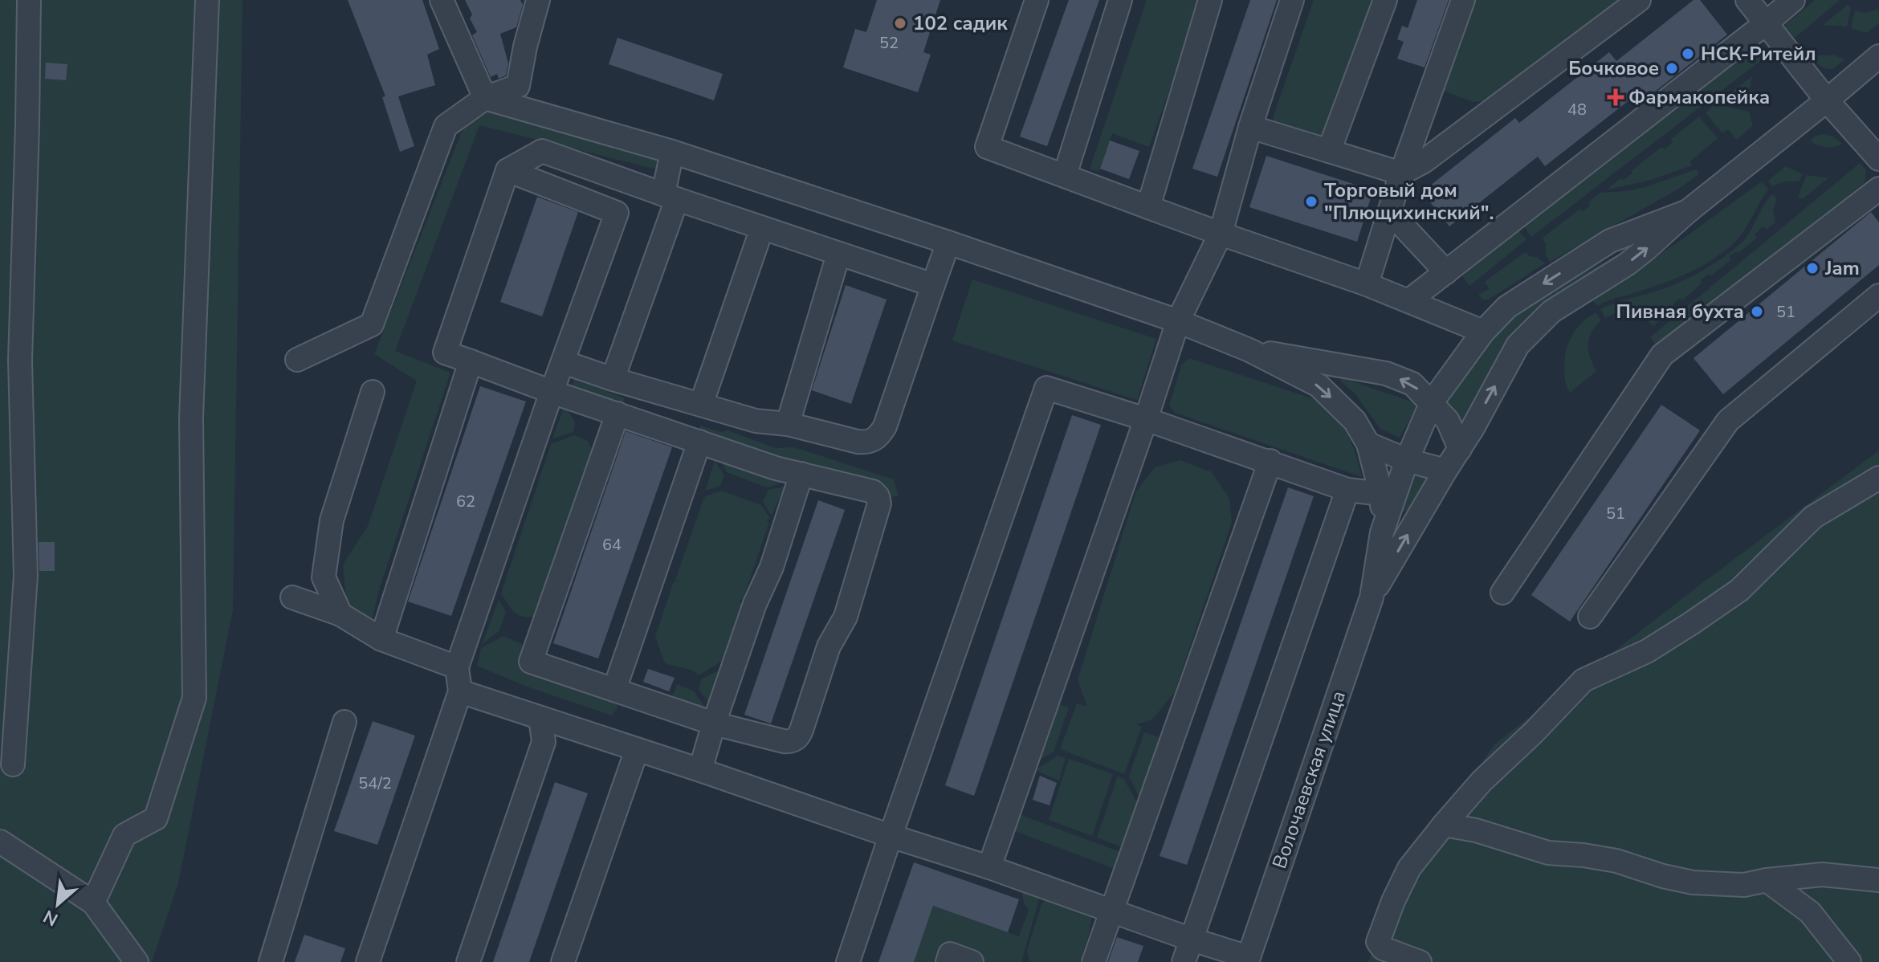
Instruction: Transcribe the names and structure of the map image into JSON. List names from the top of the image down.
{
  "streets": {
    "street": ["Волочаевская улица"]
  },
  "places": {
    "other": [
      "102 садик",
      "НСК-Ритейл",
      "Бочковое",
      "Торговый дом \"Плющихинский\".",
      "Jam",
      "Пивная бухта"
    ],
    "health": ["Фармакопейка"]
  },
  "house_numbers": [
    "52",
    "48",
    "51",
    "62",
    "51",
    "64",
    "54/2"
  ],
  "north": "bottom left"
}
